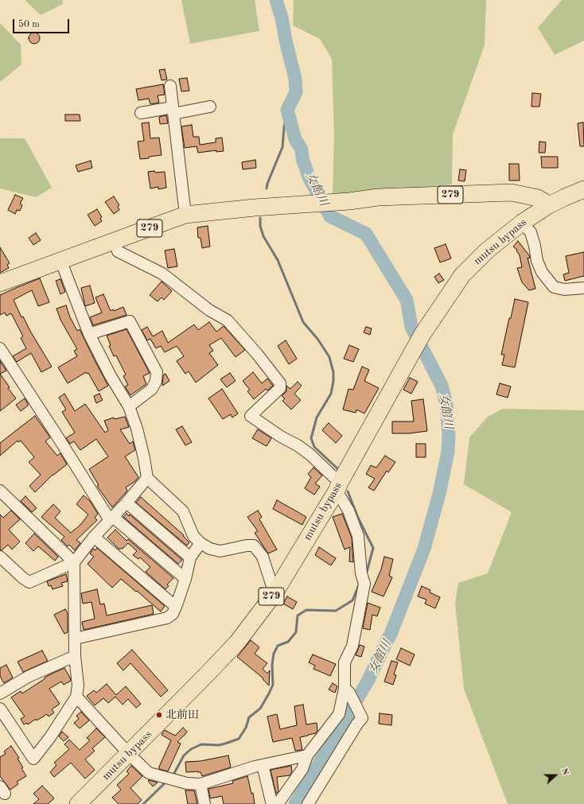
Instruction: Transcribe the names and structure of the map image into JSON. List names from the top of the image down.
{
  "streets": {
    "highway": ["279", "mutsu bypass"]
  },
  "crossings": [
    ["279", "mutsu bypass"]
  ],
  "water": ["女館川"],
  "places": ["北前田"],
  "scale_bar": "50 m",
  "north": "right"
}
